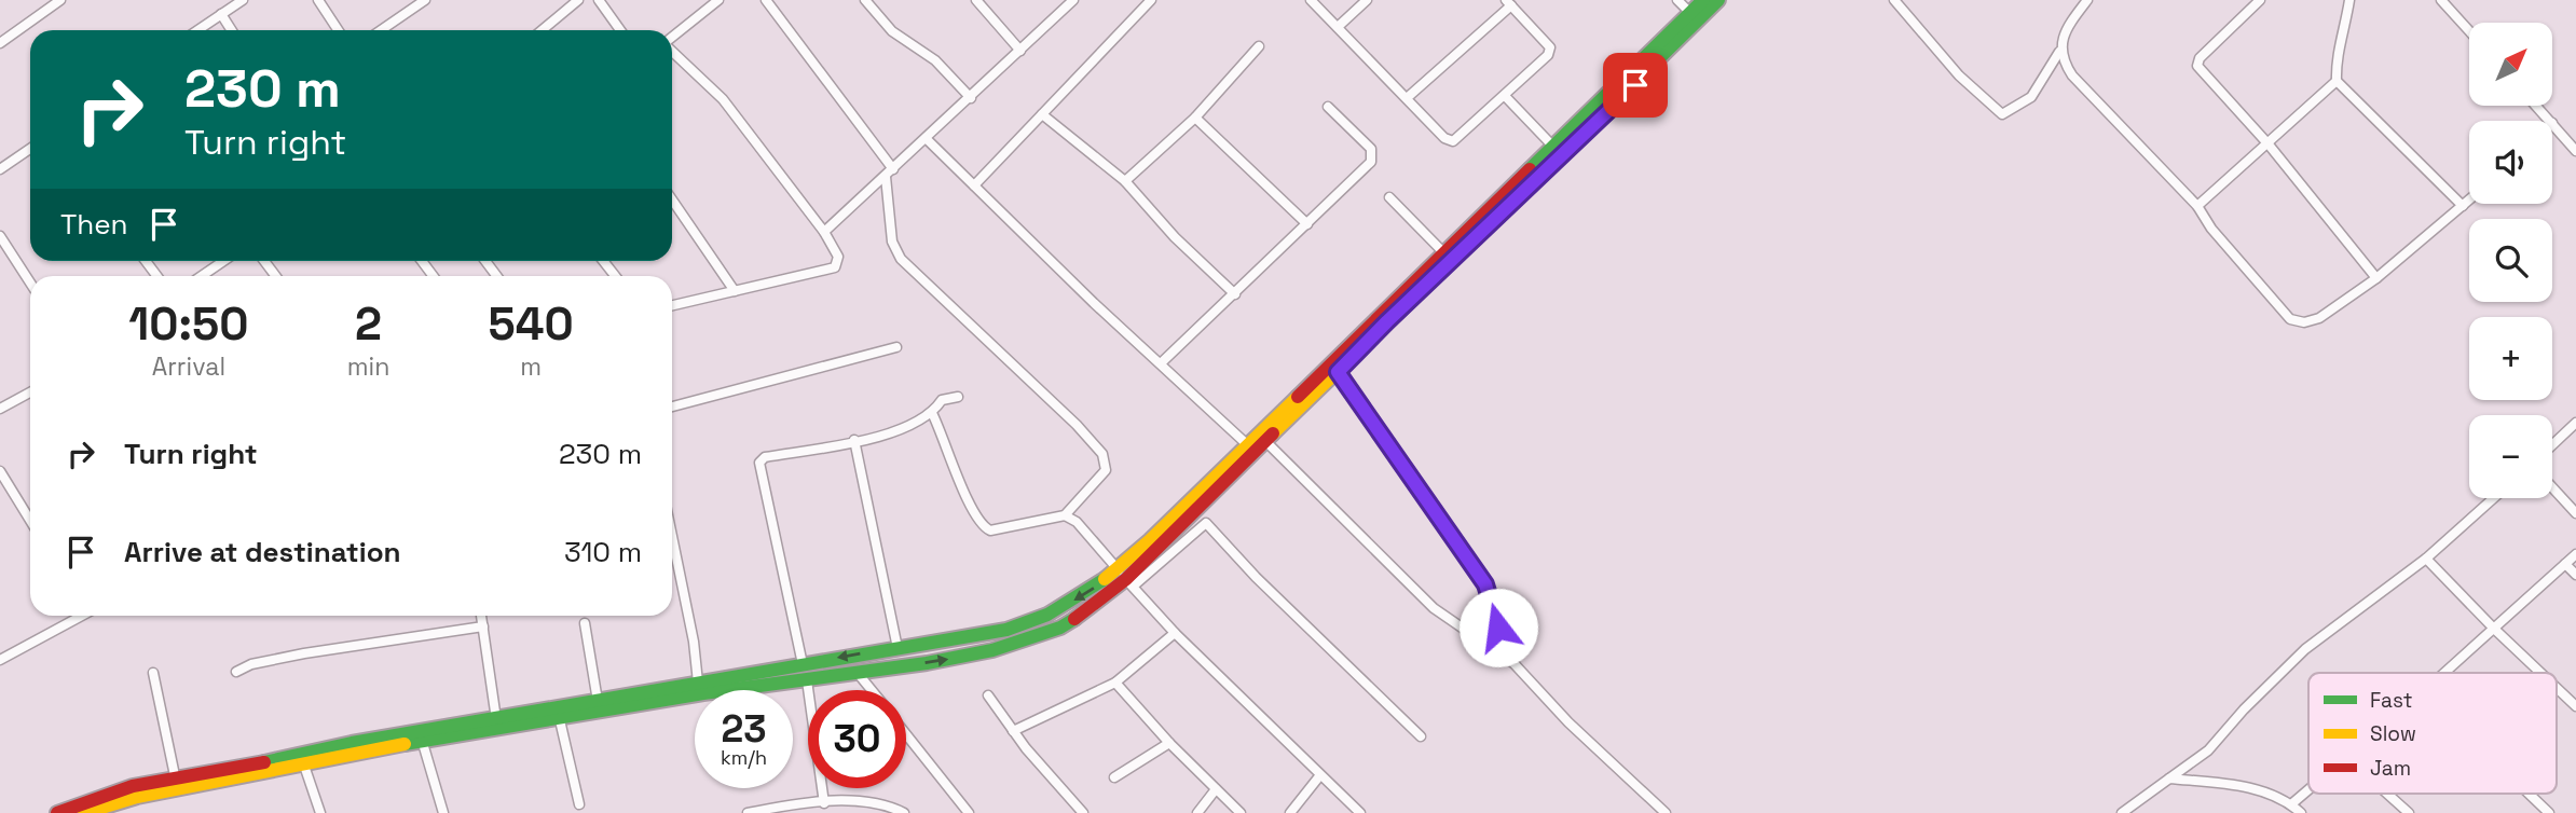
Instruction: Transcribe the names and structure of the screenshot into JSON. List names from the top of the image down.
{
  "legend": ["Fast", "Slow", "Jam"],
  "north": "top right",
  "page": {
    "map_buttons": ["+", "−"],
    "turn": ["230 m", "Turn right"],
    "then": "Then",
    "eta": [
      "10:50",
      "Arrival",
      "2",
      "min",
      "540",
      "m"
    ],
    "list": [
      {
        "name": "Turn right",
        "value": "230 m"
      },
      {
        "name": "Arrive at destination",
        "value": "310 m"
      }
    ],
    "speed": "23 km/h",
    "limit": "30"
  }
}
